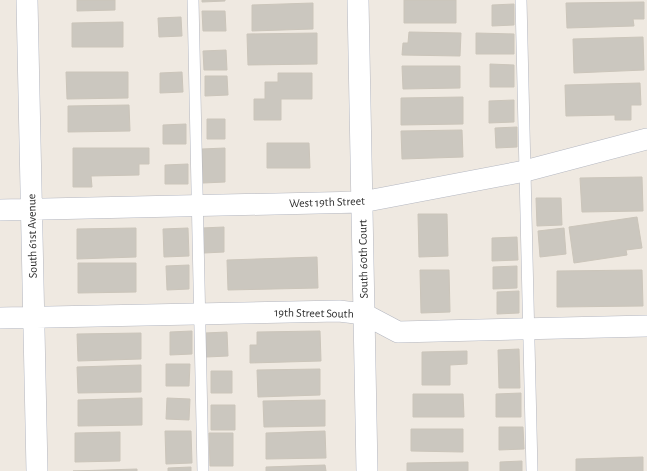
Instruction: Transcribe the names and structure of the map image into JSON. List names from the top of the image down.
{
  "streets": {
    "street": [
      "West 19th Street",
      "South 61st Avenue",
      "South 60th Court",
      "19th Street South"
    ]
  },
  "crossings": [
    ["West 19th Street", "South 61st Avenue"],
    ["West 19th Street", "South 60th Court"],
    ["South 61st Avenue", "19th Street South"],
    ["South 60th Court", "19th Street South"]
  ]
}
